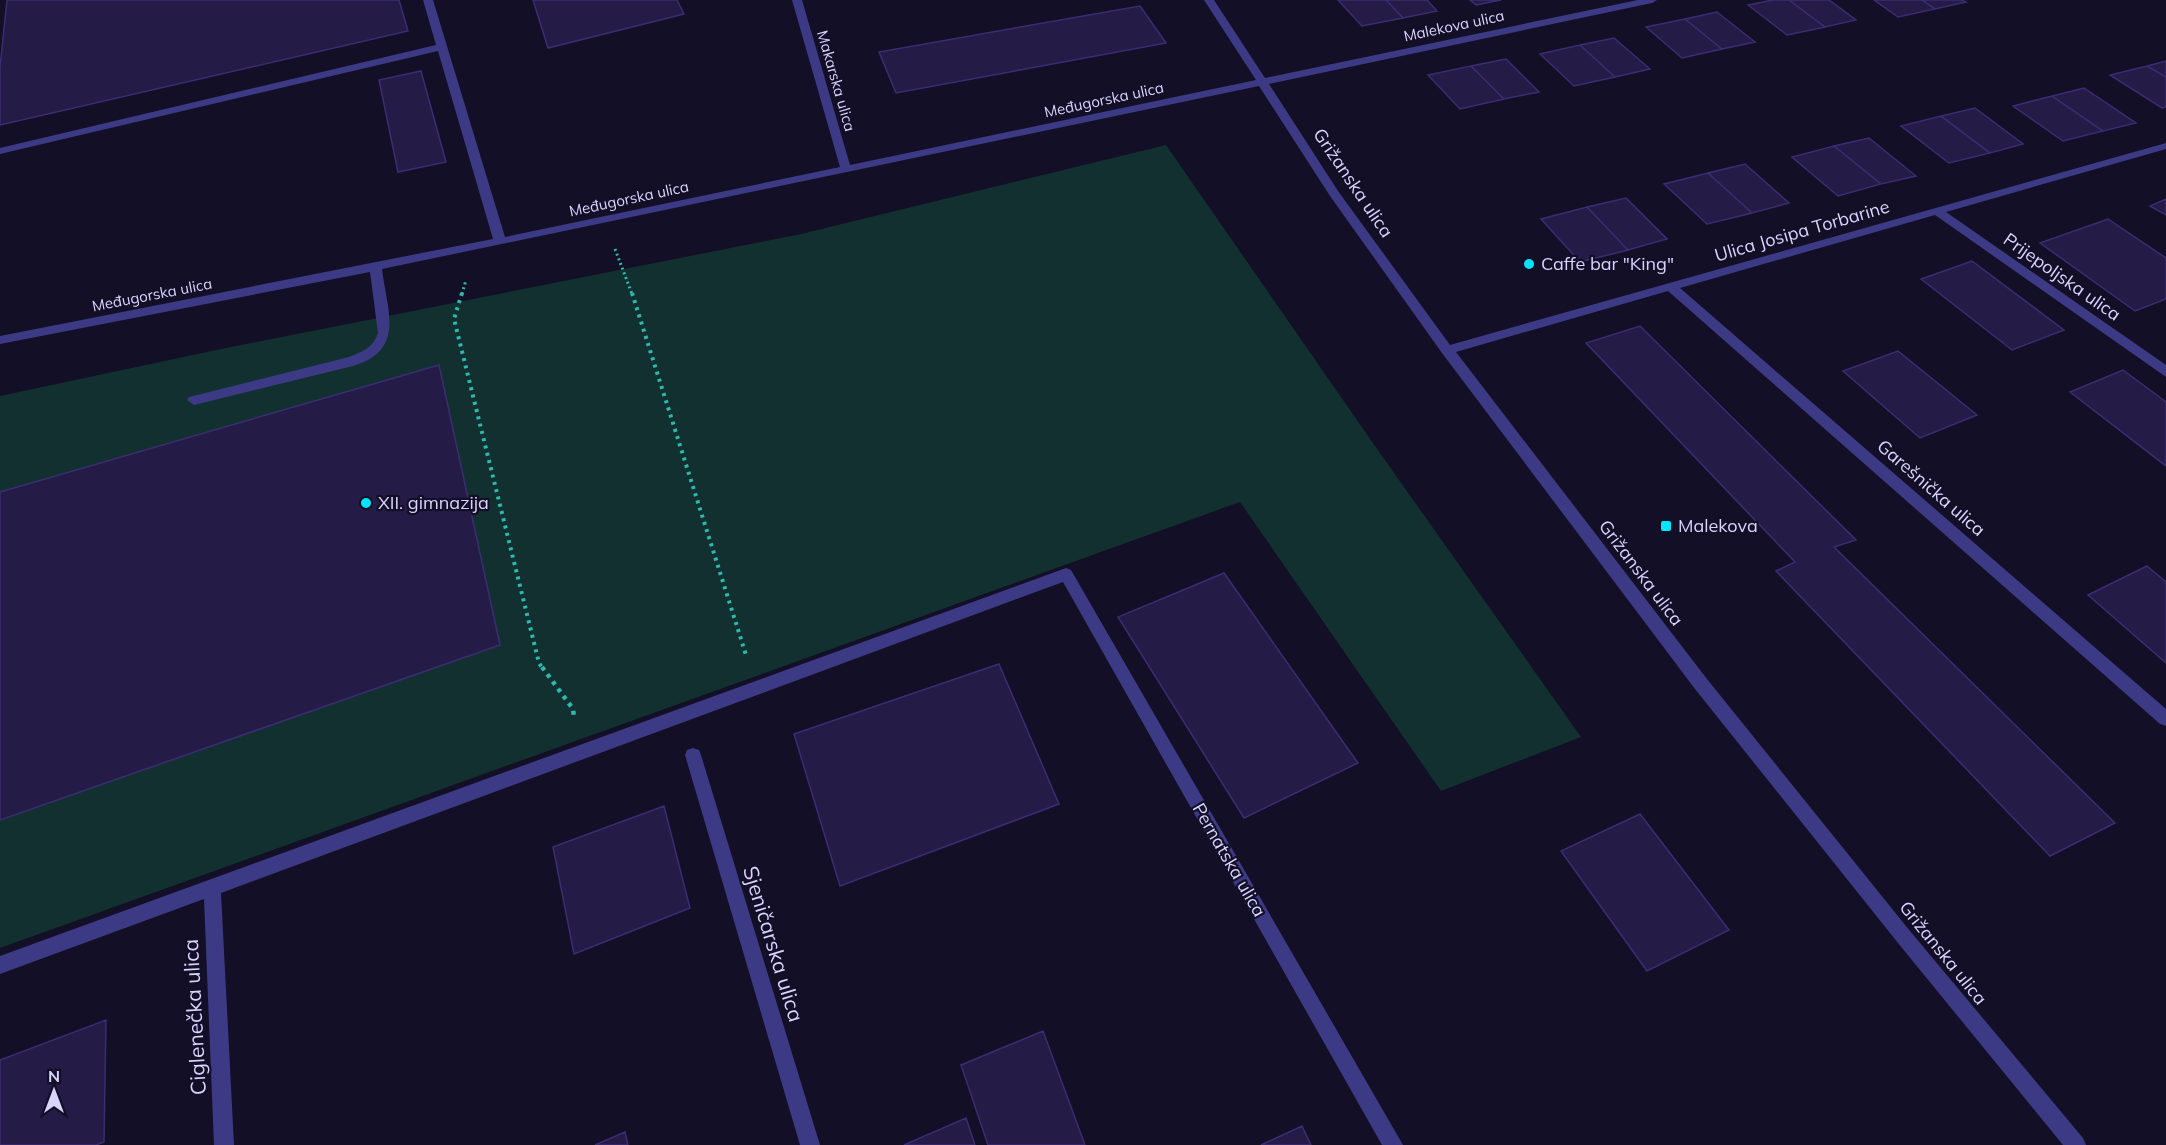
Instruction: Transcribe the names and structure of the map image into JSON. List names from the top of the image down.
{
  "streets": {
    "street": [
      "Malekova ulica",
      "Makarska ulica",
      "Međugorska ulica",
      "Grižanska ulica",
      "Ulica Josipa Torbarine",
      "Prijepoljska ulica",
      "Garešnička ulica",
      "Pernatska ulica",
      "Sjeničarska ulica",
      "Ciglenečka ulica"
    ]
  },
  "crossings": [
    ["Malekova ulica", "Međugorska ulica"],
    ["Malekova ulica", "Grižanska ulica"],
    ["Makarska ulica", "Međugorska ulica"],
    ["Međugorska ulica", "Grižanska ulica"],
    ["Grižanska ulica", "Ulica Josipa Torbarine"],
    ["Ulica Josipa Torbarine", "Prijepoljska ulica"],
    ["Ulica Josipa Torbarine", "Garešnička ulica"],
    ["Pernatska ulica", "Ciglenečka ulica"]
  ],
  "places": {
    "other": ["Caffe bar \"King\"", "XII. gimnazija"],
    "transit": ["Malekova"]
  },
  "north": "top"
}
